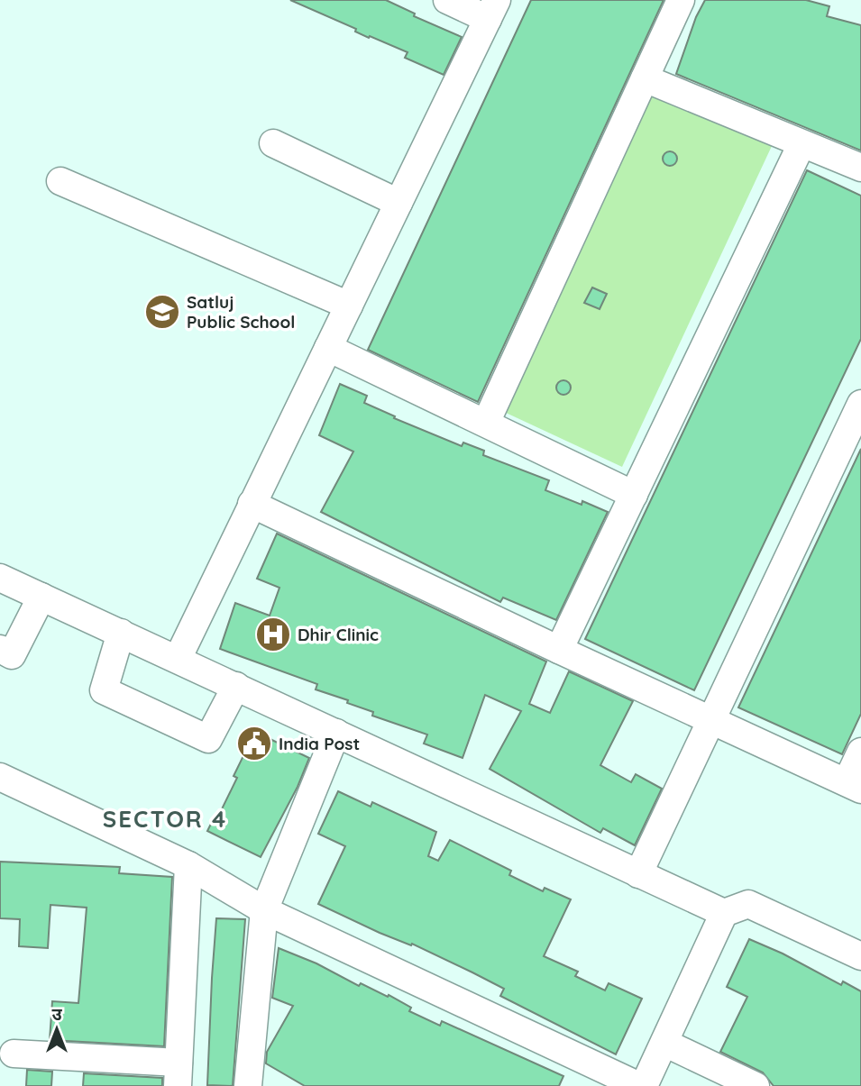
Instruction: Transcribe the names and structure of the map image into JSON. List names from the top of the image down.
{
  "districts": ["SECTOR 4"],
  "places": {
    "school or university": ["Satluj Public School"],
    "hospital": ["Dhir Clinic"],
    "public building": ["India Post"]
  },
  "north": "top"
}
